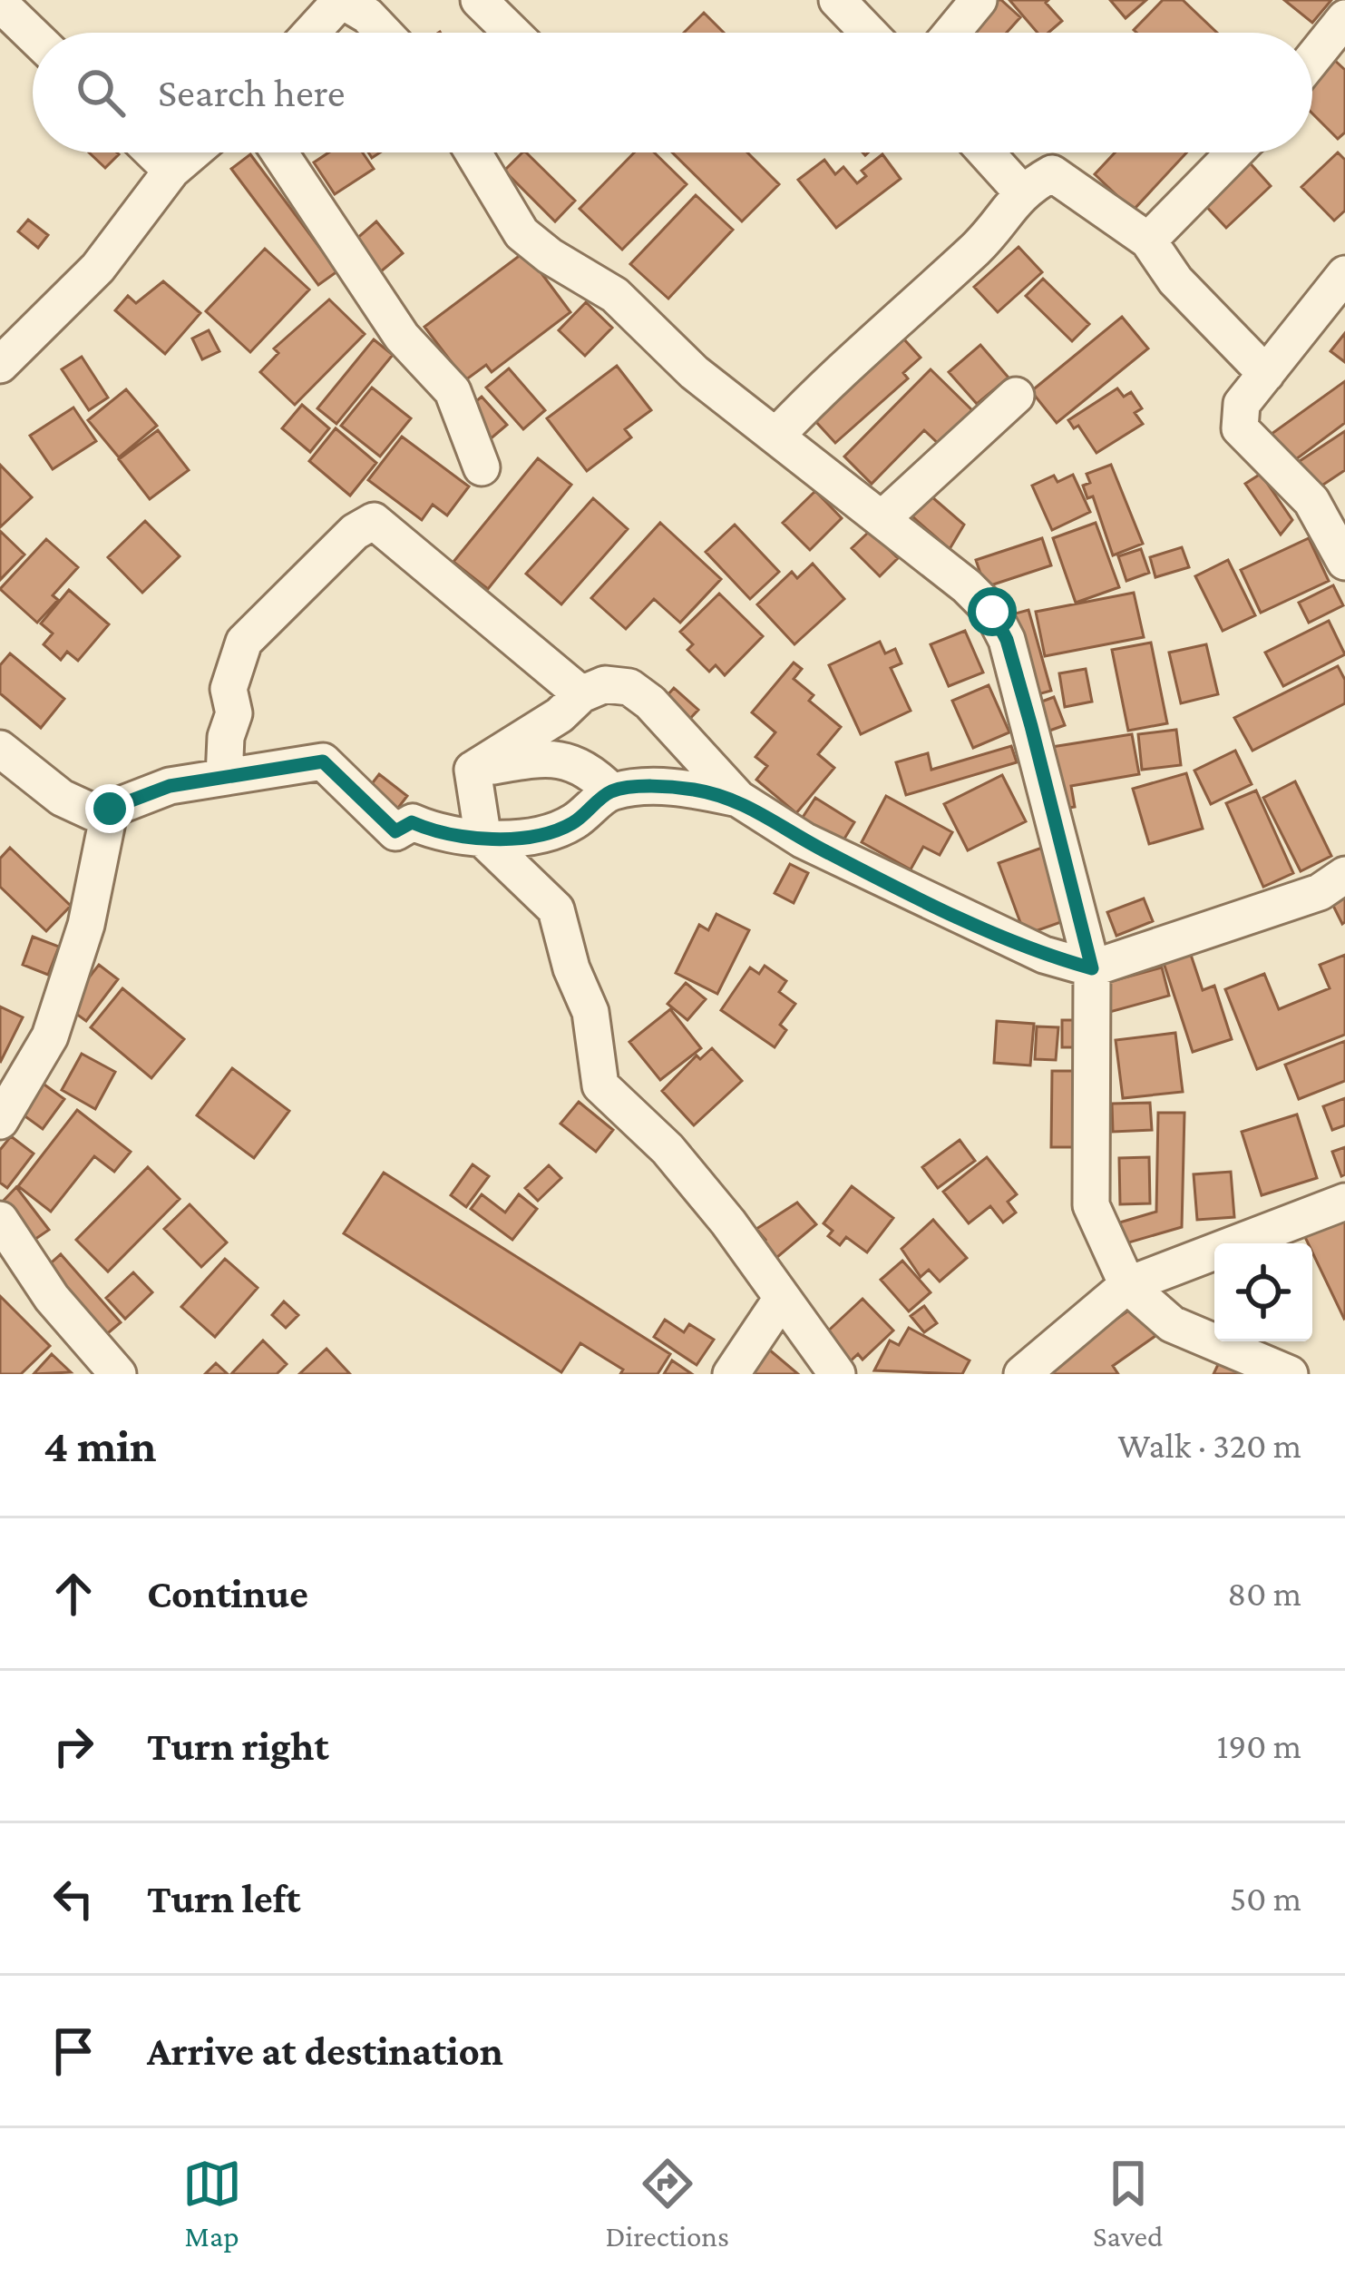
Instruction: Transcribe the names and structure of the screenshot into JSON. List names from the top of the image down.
{
  "page": {
    "search": "Search here",
    "heading": ["4 min", "Walk · 320 m"],
    "list": [
      ["Continue", "80 m"],
      ["Turn right", "190 m"],
      ["Turn left", "50 m"],
      "Arrive at destination"
    ],
    "nav": ["Map", "Directions", "Saved"]
  }
}
